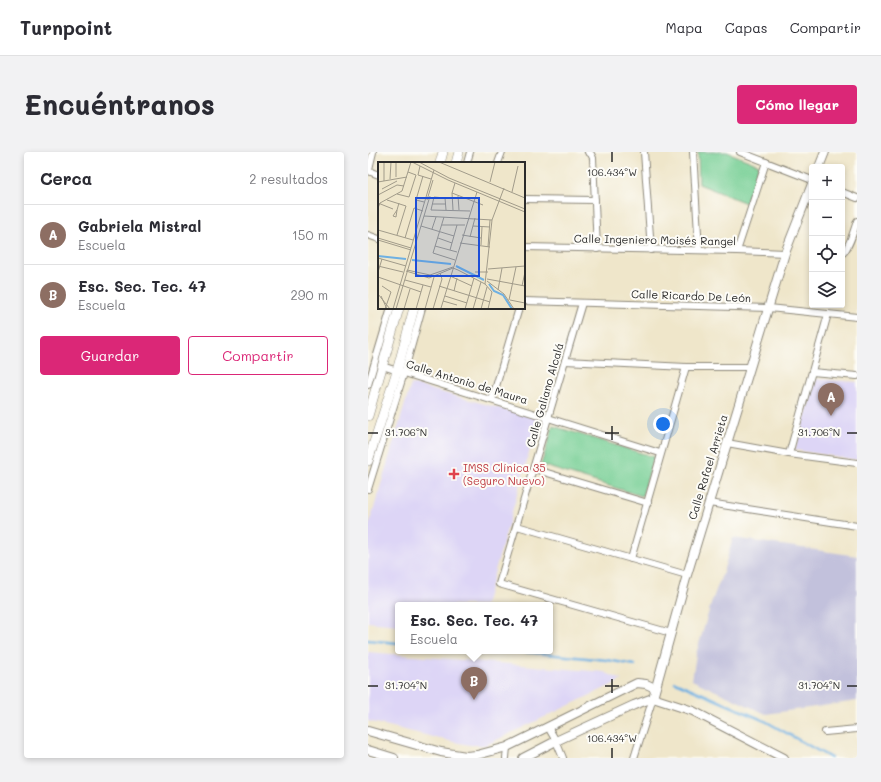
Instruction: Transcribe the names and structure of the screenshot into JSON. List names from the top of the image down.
{
  "streets": {
    "street": [
      "Calle Ingeniero Moisés Rangel",
      "Calle Ricardo De León",
      "Calle Antonio de Maura",
      "Calle Galiano Alcalá",
      "Calle Rafael Arrieta"
    ]
  },
  "crossings": [
    ["Calle Ingeniero Moisés Rangel", "Calle Rafael Arrieta"],
    ["Calle Ricardo De León", "Calle Galiano Alcalá"],
    ["Calle Ricardo De León", "Calle Rafael Arrieta"],
    ["Calle Antonio de Maura", "Calle Galiano Alcalá"],
    ["Calle Galiano Alcalá", "Calle Rafael Arrieta"]
  ],
  "places": {
    "health": ["IMSS Clínica 35 (Seguro Nuevo)"]
  },
  "page": {
    "header": "Turnpoint",
    "nav": ["Mapa", "Capas", "Compartir"],
    "buttons": [
      "Cómo llegar",
      ["Guardar", "Compartir"]
    ],
    "title": "Encuéntranos",
    "heading": ["Cerca", "2 resultados"],
    "map_buttons": ["+", "−"],
    "list": [
      {
        "mark": "A",
        "name": "Gabriela Mistral",
        "note": "Escuela",
        "value": "150 m"
      },
      {
        "mark": "B",
        "name": "Esc. Sec. Tec. 47",
        "note": "Escuela",
        "value": "290 m"
      }
    ],
    "pins": ["A", "B"],
    "popup": ["Esc. Sec. Tec. 47", "Escuela"]
  },
  "coordinates": ["106.434°W", "31.706°N", "31.704°N"]
}
